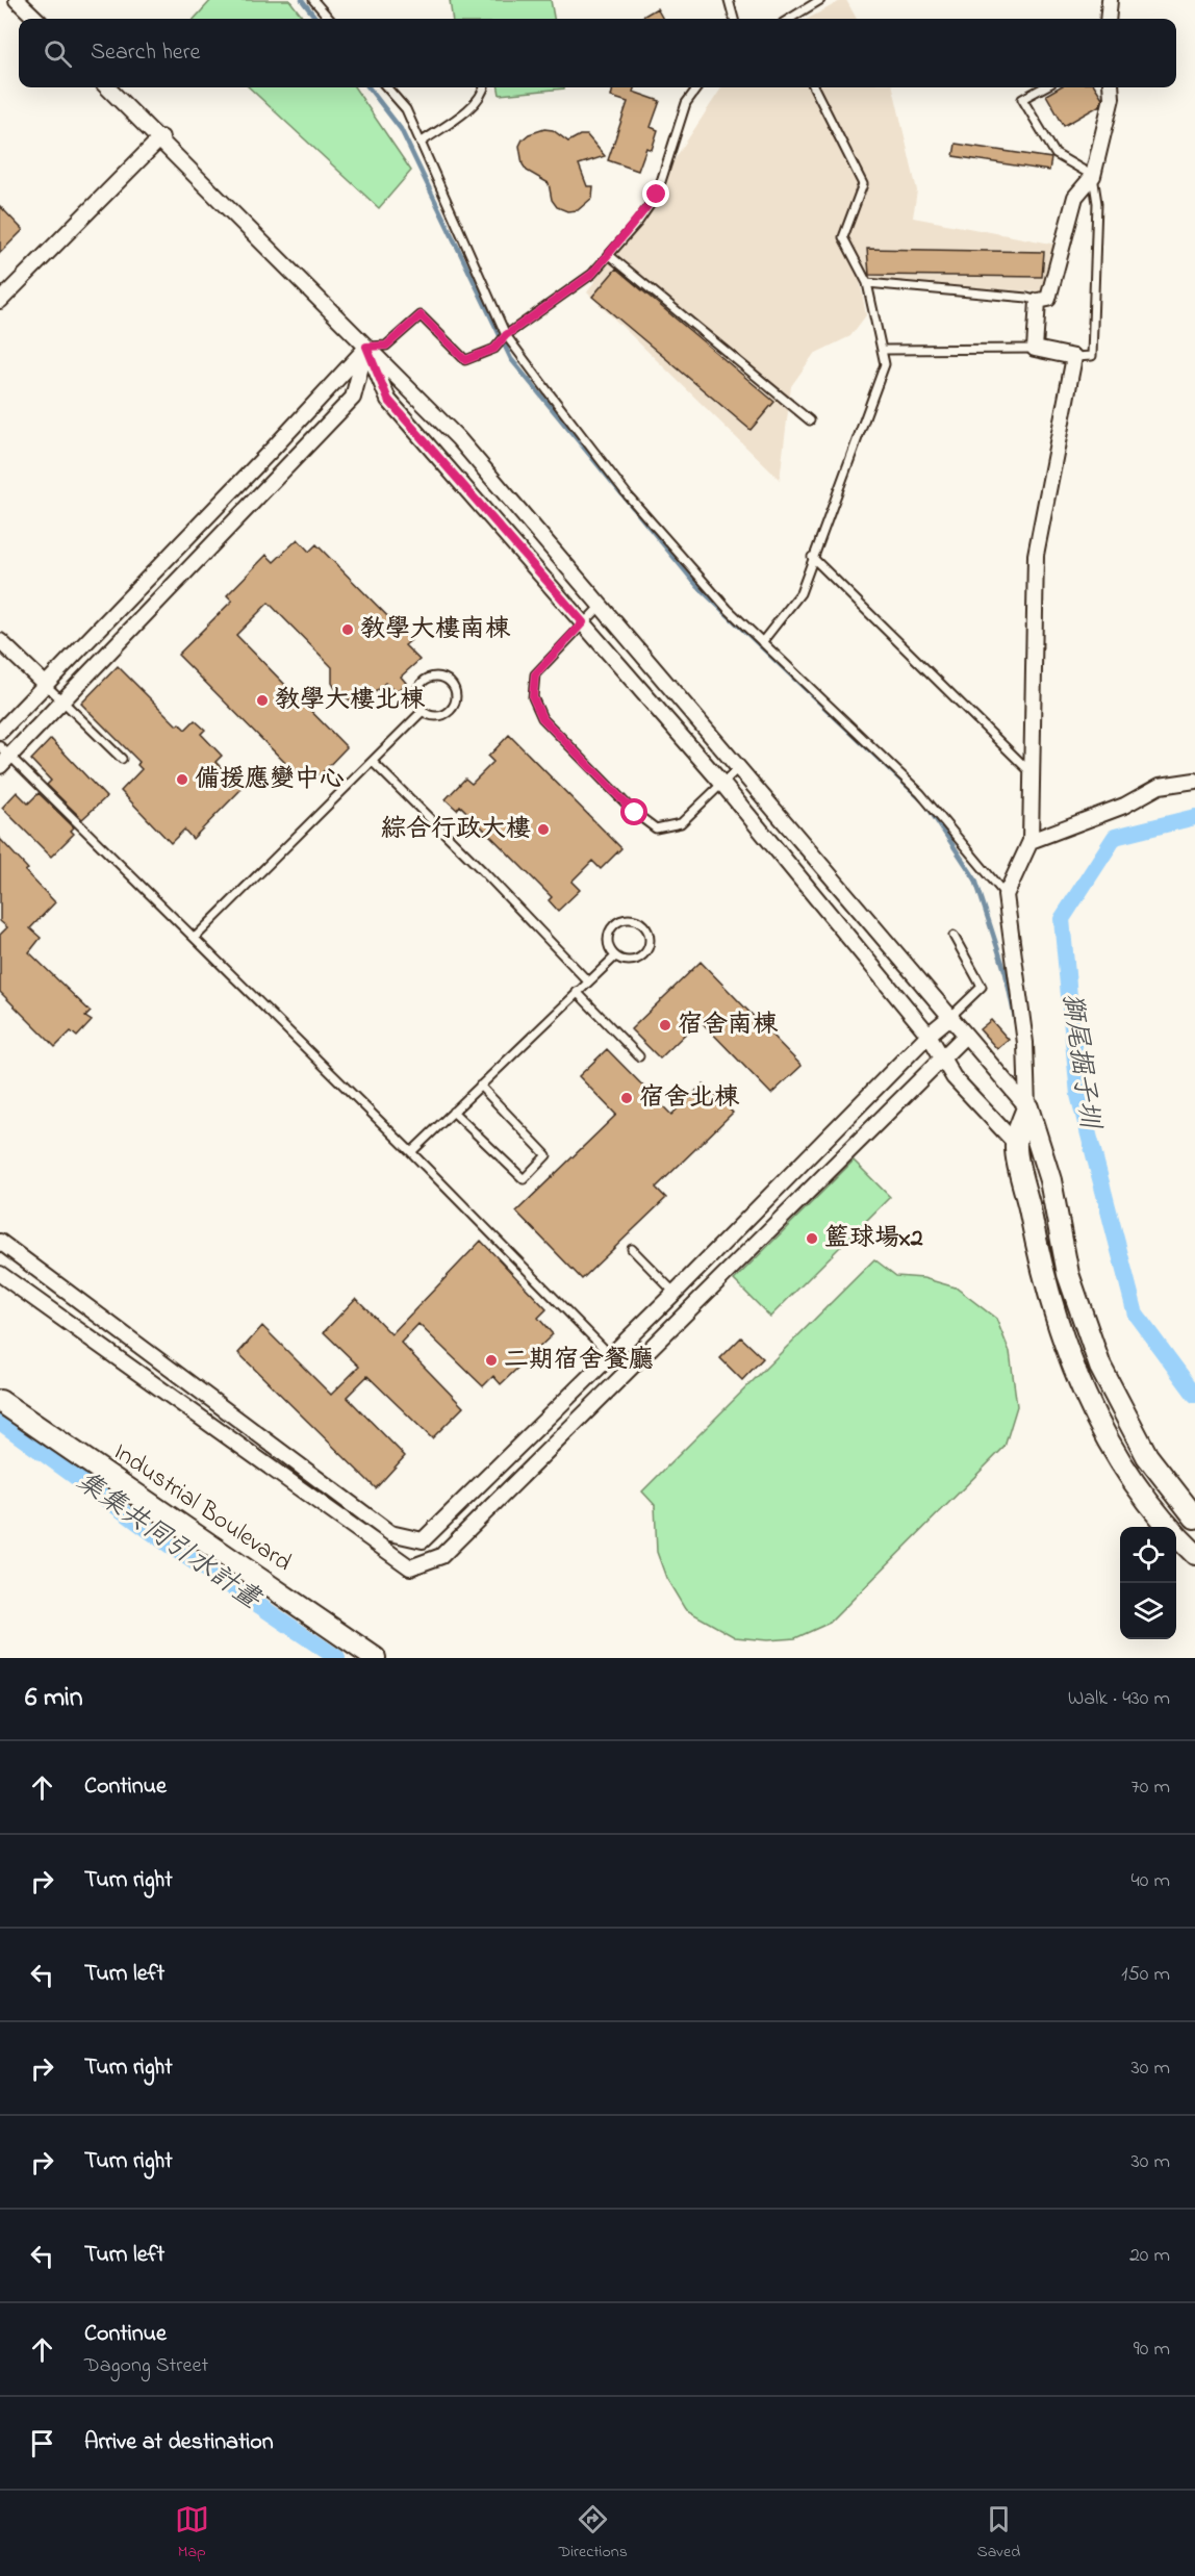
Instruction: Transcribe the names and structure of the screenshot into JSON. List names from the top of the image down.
{
  "streets": {
    "street": ["Industrial Boulevard"]
  },
  "water": ["獅尾掘子圳", "集集共同引水計畫"],
  "places": [
    "教學大樓南棟",
    "教學大樓北棟",
    "備援應變中心",
    "綜合行政大樓",
    "宿舍南棟",
    "宿舍北棟",
    "籃球場x2",
    "二期宿舍餐廳"
  ],
  "page": {
    "search": "Search here",
    "heading": ["6 min", "Walk · 430 m"],
    "list": [
      ["Continue", "70 m"],
      ["Turn right", "40 m"],
      ["Turn left", "150 m"],
      ["Turn right", "30 m"],
      ["Turn right", "30 m"],
      ["Turn left", "20 m"],
      ["Continue", "Dagong Street", "90 m"],
      "Arrive at destination"
    ],
    "nav": ["Map", "Directions", "Saved"]
  }
}
